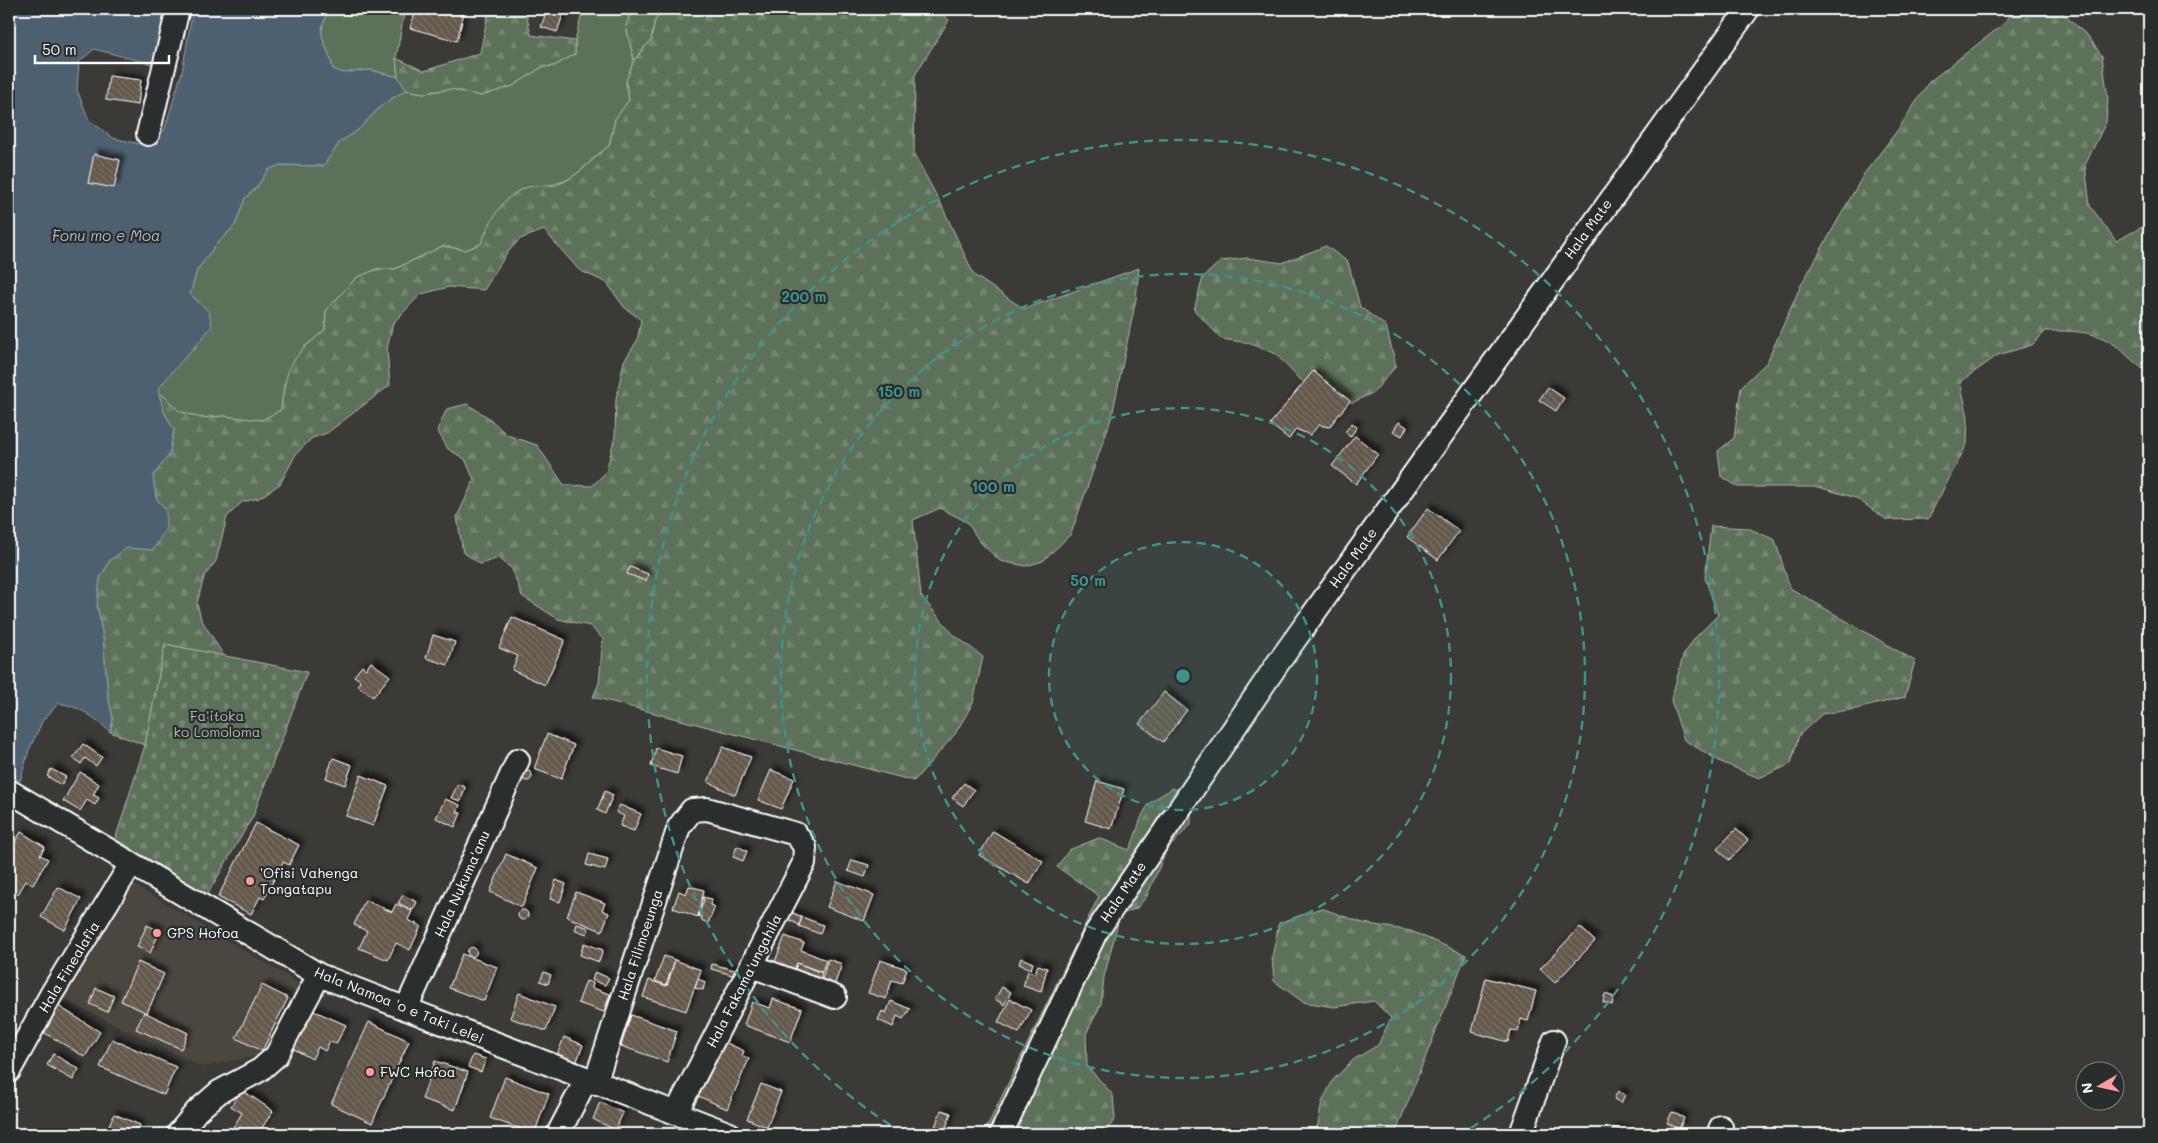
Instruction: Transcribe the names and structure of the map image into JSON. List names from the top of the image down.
{
  "streets": {
    "street": [
      "Hala Mate",
      "Hala Nukuma'anu",
      "Hala Filimoeunga",
      "Hala Finealafia",
      "Hala Fakama'ungahila",
      "Hala Namoa 'o e Taki Lelei"
    ]
  },
  "crossings": [
    ["Hala Nukuma'anu", "Hala Namoa 'o e Taki Lelei"],
    ["Hala Filimoeunga", "Hala Fakama'ungahila"],
    ["Hala Filimoeunga", "Hala Namoa 'o e Taki Lelei"],
    ["Hala Finealafia", "Hala Namoa 'o e Taki Lelei"],
    ["Hala Fakama'ungahila", "Hala Namoa 'o e Taki Lelei"]
  ],
  "water": ["Fonu mo e Moa"],
  "parks": ["Fa'itoka ko Lomoloma"],
  "places": ["'Ofisi Vahenga Tongatapu", "GPS Hofoa", "FWC Hofoa"],
  "scale_bar": "50 m",
  "north": "left",
  "rings": [
    "200 m",
    "150 m",
    "100 m",
    "50 m"
  ]
}
